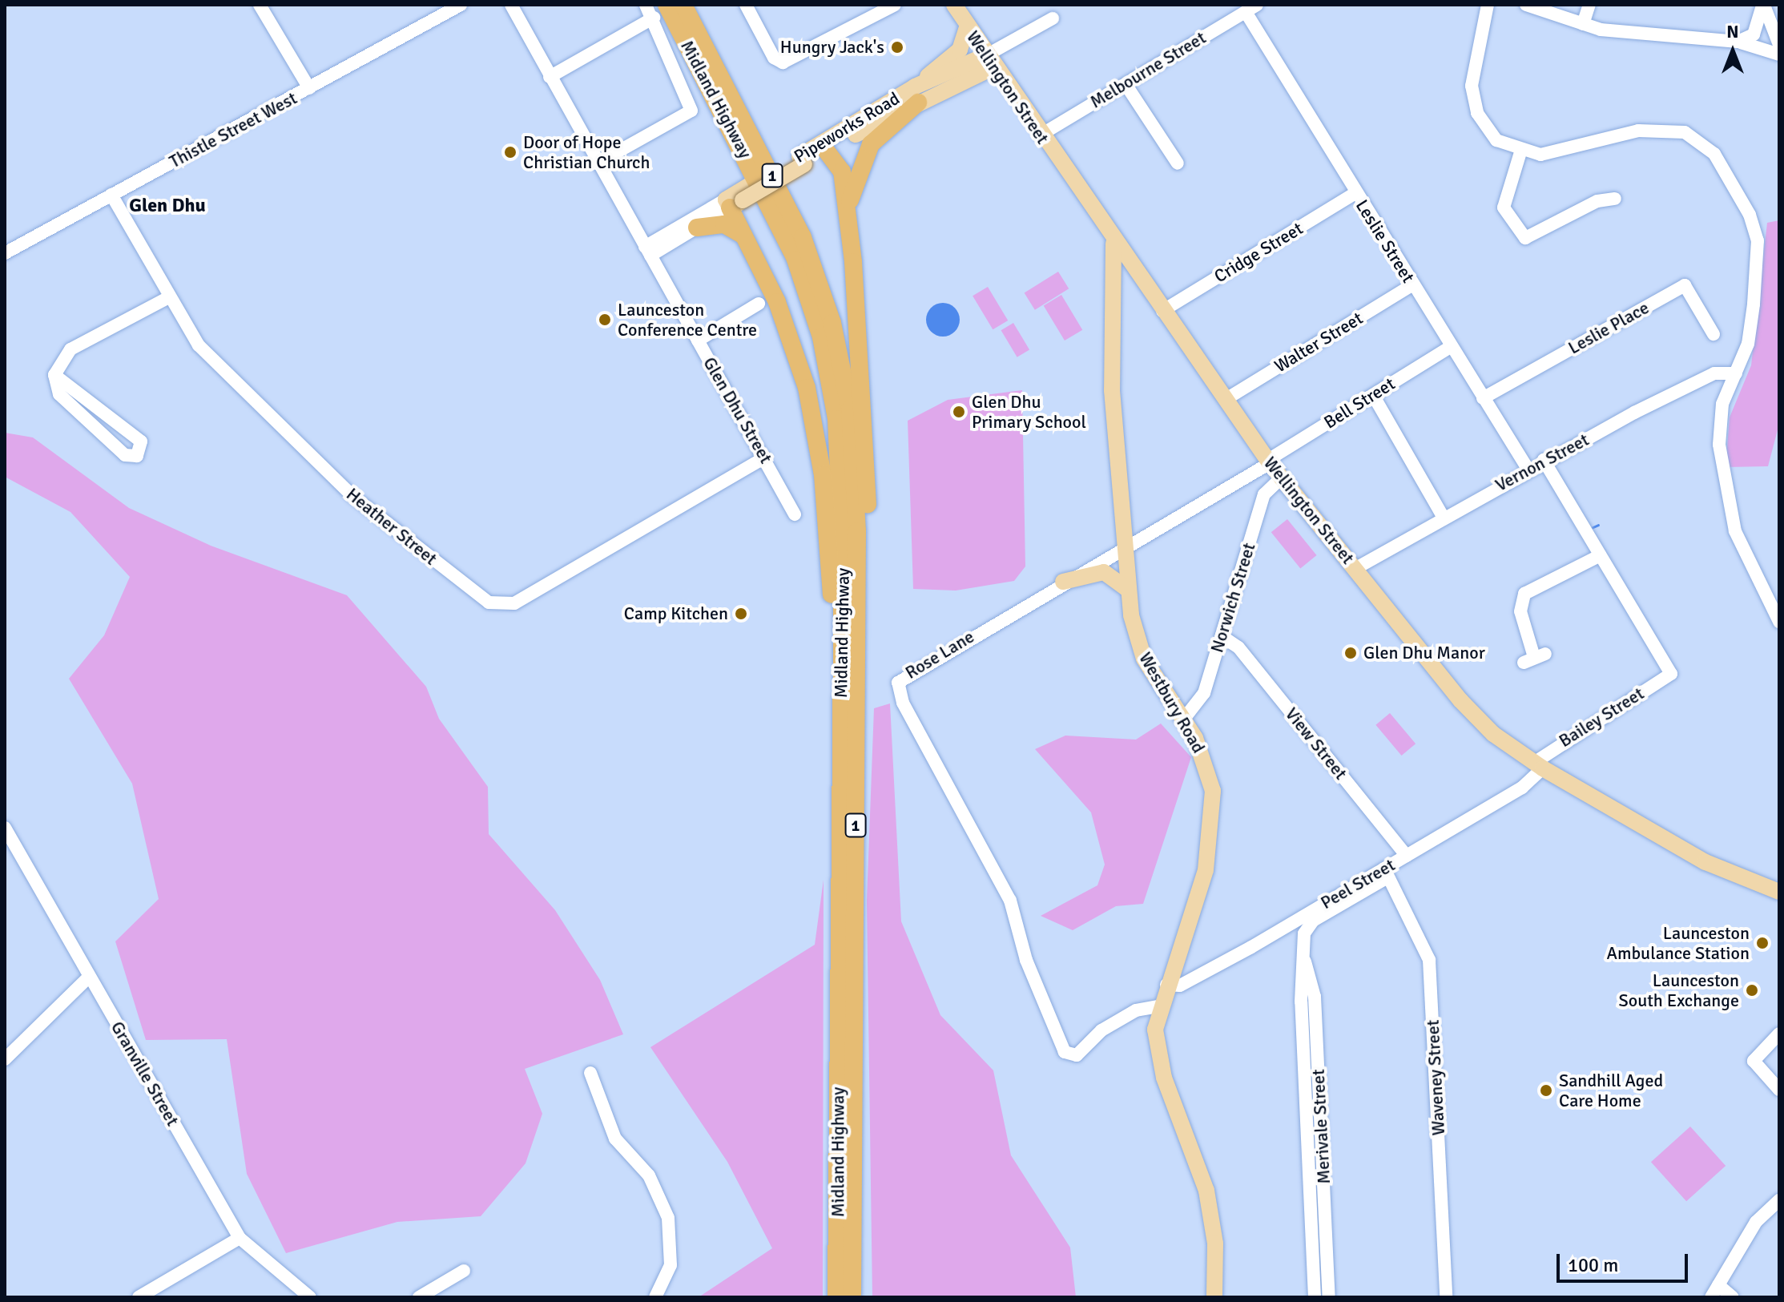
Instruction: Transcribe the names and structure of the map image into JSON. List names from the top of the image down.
{
  "streets": {
    "highway": ["Midland Highway", "1"],
    "main road": ["Wellington Street", "Pipeworks Road", "Westbury Road"],
    "street": [
      "Melbourne Street",
      "Thistle Street West",
      "Leslie Street",
      "Cridge Street",
      "Leslie Place",
      "Walter Street",
      "Bell Street",
      "Glen Dhu Street",
      "Vernon Street",
      "Heather Street",
      "Norwich Street",
      "Rose Lane",
      "Bailey Street",
      "View Street",
      "Peel Street",
      "Granville Street",
      "Waveney Street",
      "Merivale Street"
    ]
  },
  "crossings": [
    ["Melbourne Street", "Wellington Street"],
    ["Melbourne Street", "Leslie Street"],
    ["Wellington Street", "Pipeworks Road"],
    ["Wellington Street", "Cridge Street"],
    ["Wellington Street", "Walter Street"],
    ["Wellington Street", "Bell Street"],
    ["Wellington Street", "Vernon Street"],
    ["Wellington Street", "Norwich Street"],
    ["Wellington Street", "Rose Lane"],
    ["Wellington Street", "Westbury Road"],
    ["Wellington Street", "Bailey Street"],
    ["Wellington Street", "Peel Street"],
    ["Pipeworks Road", "Glen Dhu Street"],
    ["Thistle Street West", "Heather Street"],
    ["Leslie Street", "Cridge Street"],
    ["Leslie Street", "Leslie Place"],
    ["Leslie Street", "Walter Street"],
    ["Leslie Street", "Bell Street"],
    ["Leslie Street", "Vernon Street"],
    ["Bell Street", "Rose Lane"],
    ["Glen Dhu Street", "Heather Street"],
    ["Norwich Street", "Westbury Road"],
    ["Norwich Street", "View Street"],
    ["Rose Lane", "Westbury Road"],
    ["Westbury Road", "Peel Street"],
    ["Bailey Street", "Peel Street"],
    ["View Street", "Peel Street"],
    ["Peel Street", "Waveney Street"],
    ["Peel Street", "Merivale Street"],
    ["Waveney Street", "Merivale Street"]
  ],
  "districts": ["Glen Dhu"],
  "places": [
    "Hungry Jack's",
    "Door of Hope Christian Church",
    "Launceston Conference Centre",
    "Glen Dhu Primary School",
    "Camp Kitchen",
    "Glen Dhu Manor",
    "Launceston Ambulance Station",
    "Launceston South Exchange",
    "Sandhill Aged Care Home"
  ],
  "scale_bar": "100 m",
  "north": "top"
}
